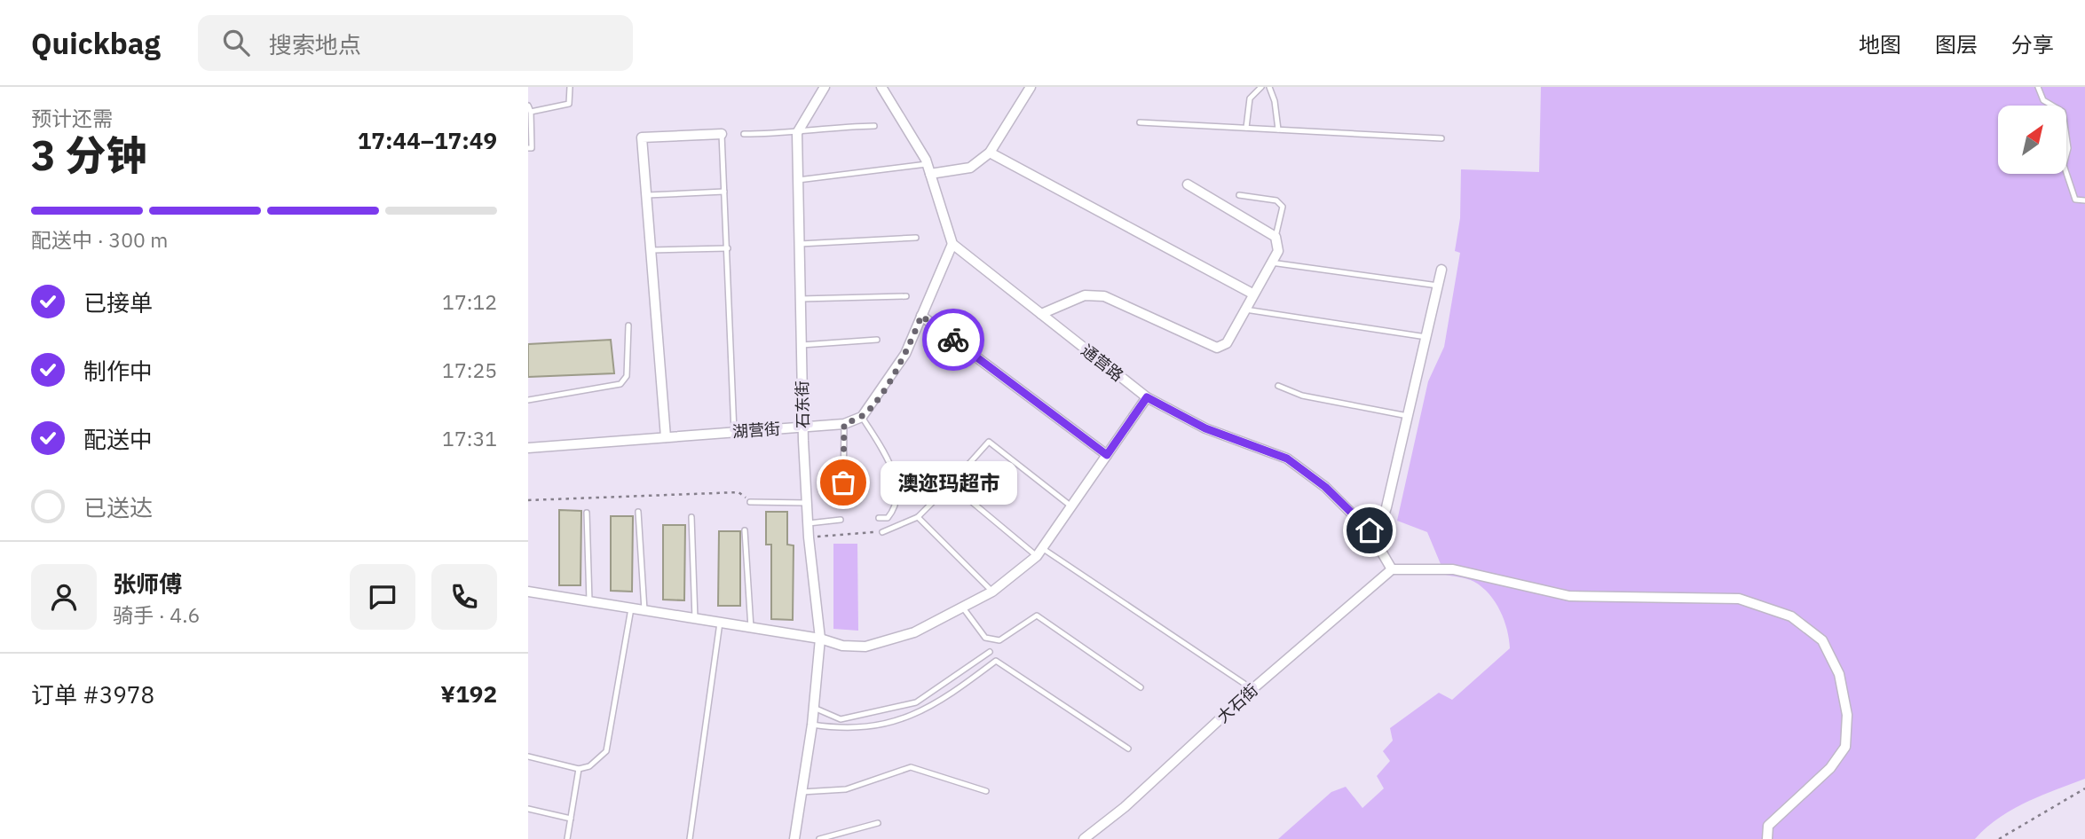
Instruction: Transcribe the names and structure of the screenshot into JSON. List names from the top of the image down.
{
  "streets": {
    "street": [
      "通营路",
      "石东街",
      "湖营街",
      "大石街"
    ]
  },
  "crossings": [
    ["通营路", "大石街"],
    ["石东街", "湖营街"]
  ],
  "places": ["澳迩玛超市"],
  "north": "top right",
  "page": {
    "header": "Quickbag",
    "search": "搜索地点",
    "nav": ["地图", "图层", "分享"],
    "heading": ["3 分钟", "预计还需", "17:44–17:49"],
    "panel": [
      "张师傅",
      "骑手 · 4.6",
      "订单 #3978",
      "¥192"
    ],
    "bar": "配送中 · 300 m",
    "list": [
      ["已接单", "17:12"],
      ["制作中", "17:25"],
      ["配送中", "17:31"],
      "已送达"
    ],
    "bubble": "澳迩玛超市"
  }
}
